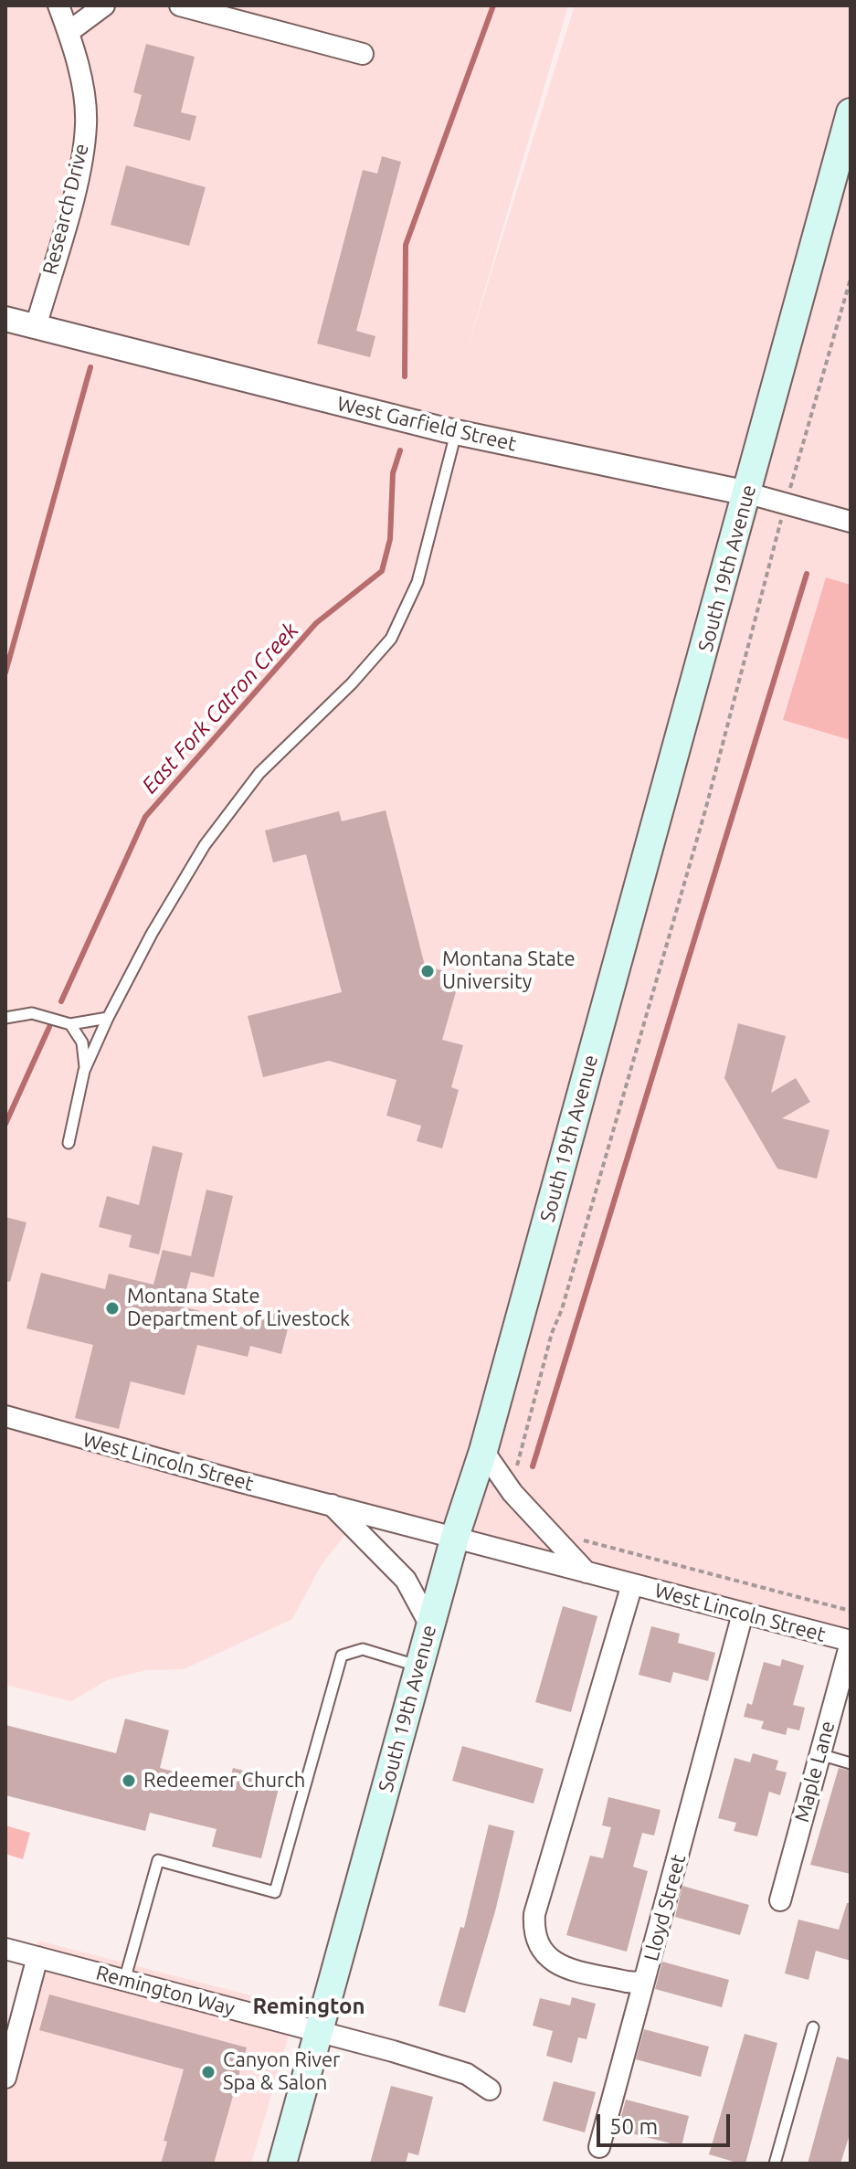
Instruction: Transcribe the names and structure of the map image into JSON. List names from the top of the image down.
{
  "streets": {
    "main road": ["South 19th Avenue"],
    "street": [
      "Research Drive",
      "West Garfield Street",
      "West Lincoln Street",
      "Maple Lane",
      "Lloyd Street",
      "Remington Way"
    ]
  },
  "crossings": [
    ["Research Drive", "West Garfield Street"],
    ["West Garfield Street", "South 19th Avenue"],
    ["South 19th Avenue", "West Lincoln Street"],
    ["South 19th Avenue", "Remington Way"],
    ["West Lincoln Street", "Maple Lane"],
    ["West Lincoln Street", "Lloyd Street"]
  ],
  "districts": ["Remington"],
  "water": ["East Fork Catron Creek"],
  "places": [
    "Montana State University",
    "Montana State Department of Livestock",
    "Redeemer Church",
    "Canyon River Spa & Salon"
  ],
  "scale_bar": "50 m"
}
